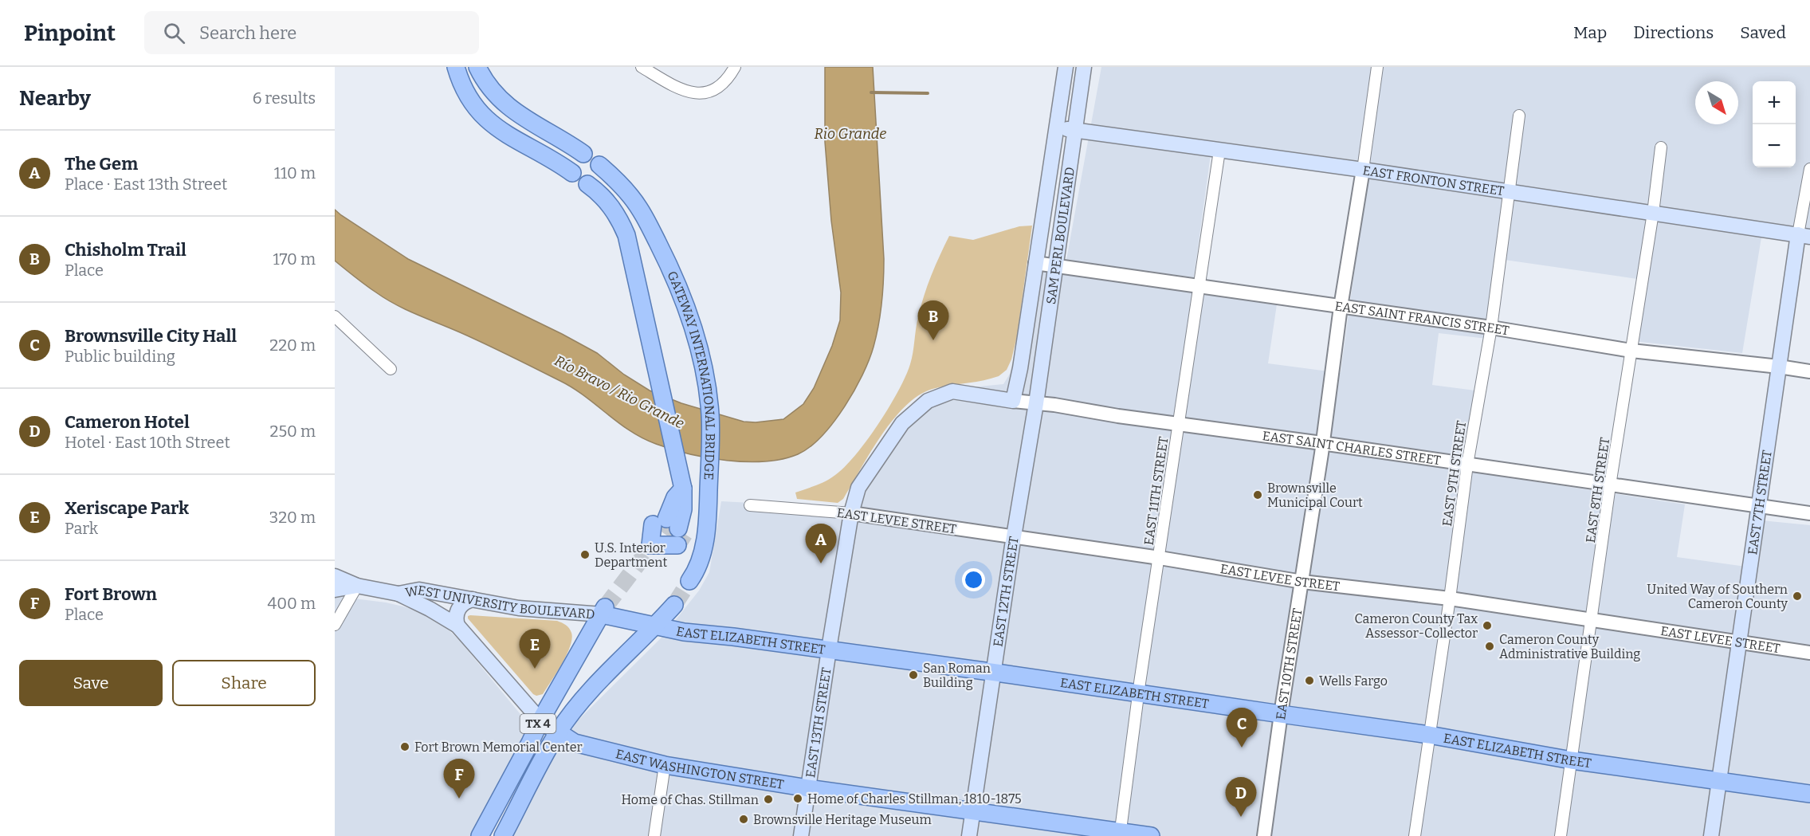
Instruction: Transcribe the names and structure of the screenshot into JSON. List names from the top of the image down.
{
  "streets": {
    "main road": [
      "EAST FRONTON STREET",
      "SAM PERL BOULEVARD",
      "GATEWAY INTERNATIONAL BRIDGE",
      "EAST SAINT CHARLES STREET",
      "EAST 7TH STREET",
      "EAST 12TH STREET",
      "WEST UNIVERSITY BOULEVARD",
      "EAST ELIZABETH STREET",
      "EAST 13TH STREET",
      "TX 4",
      "EAST WASHINGTON STREET"
    ],
    "street": [
      "EAST SAINT FRANCIS STREET",
      "EAST 9TH STREET",
      "EAST 8TH STREET",
      "EAST 11TH STREET",
      "EAST LEVEE STREET",
      "EAST 10TH STREET"
    ]
  },
  "crossings": [
    ["EAST FRONTON STREET", "SAM PERL BOULEVARD"],
    ["EAST FRONTON STREET", "EAST 9TH STREET"],
    ["EAST FRONTON STREET", "EAST 8TH STREET"],
    ["EAST FRONTON STREET", "EAST 11TH STREET"],
    ["EAST FRONTON STREET", "EAST 7TH STREET"],
    ["EAST FRONTON STREET", "EAST 10TH STREET"],
    ["SAM PERL BOULEVARD", "EAST SAINT FRANCIS STREET"],
    ["SAM PERL BOULEVARD", "EAST SAINT CHARLES STREET"],
    ["SAM PERL BOULEVARD", "EAST 12TH STREET"],
    ["EAST SAINT FRANCIS STREET", "EAST 9TH STREET"],
    ["EAST SAINT FRANCIS STREET", "EAST 8TH STREET"],
    ["EAST SAINT FRANCIS STREET", "EAST 11TH STREET"],
    ["EAST SAINT FRANCIS STREET", "EAST 7TH STREET"],
    ["EAST SAINT FRANCIS STREET", "EAST 10TH STREET"],
    ["EAST SAINT CHARLES STREET", "EAST 9TH STREET"],
    ["EAST SAINT CHARLES STREET", "EAST 8TH STREET"],
    ["EAST SAINT CHARLES STREET", "EAST 11TH STREET"],
    ["EAST SAINT CHARLES STREET", "EAST 7TH STREET"],
    ["EAST SAINT CHARLES STREET", "EAST 12TH STREET"],
    ["EAST SAINT CHARLES STREET", "EAST 10TH STREET"],
    ["EAST SAINT CHARLES STREET", "EAST 13TH STREET"],
    ["EAST 9TH STREET", "EAST LEVEE STREET"],
    ["EAST 9TH STREET", "EAST ELIZABETH STREET"],
    ["EAST 8TH STREET", "EAST LEVEE STREET"],
    ["EAST 8TH STREET", "EAST ELIZABETH STREET"],
    ["EAST 11TH STREET", "EAST LEVEE STREET"],
    ["EAST 11TH STREET", "EAST ELIZABETH STREET"],
    ["EAST 11TH STREET", "EAST WASHINGTON STREET"],
    ["EAST 7TH STREET", "EAST LEVEE STREET"],
    ["EAST 7TH STREET", "EAST ELIZABETH STREET"],
    ["EAST LEVEE STREET", "EAST 12TH STREET"],
    ["EAST LEVEE STREET", "EAST 10TH STREET"],
    ["EAST LEVEE STREET", "EAST 13TH STREET"],
    ["EAST 12TH STREET", "EAST ELIZABETH STREET"],
    ["EAST 12TH STREET", "EAST WASHINGTON STREET"],
    ["WEST UNIVERSITY BOULEVARD", "EAST ELIZABETH STREET"],
    ["WEST UNIVERSITY BOULEVARD", "TX 4"],
    ["WEST UNIVERSITY BOULEVARD", "EAST WASHINGTON STREET"],
    ["EAST ELIZABETH STREET", "EAST 10TH STREET"],
    ["EAST ELIZABETH STREET", "EAST 13TH STREET"],
    ["EAST ELIZABETH STREET", "TX 4"],
    ["EAST 13TH STREET", "EAST WASHINGTON STREET"],
    ["TX 4", "EAST WASHINGTON STREET"]
  ],
  "water": ["Rio Grande", "Río Bravo / Rio Grande"],
  "places": [
    "Brownsville Municipal Court",
    "U.S. Interior Department",
    "United Way of Southern Cameron County",
    "Cameron County Tax Assessor-Collector",
    "Cameron County Administrative Building",
    "San Roman Building",
    "Wells Fargo",
    "Fort Brown Memorial Center",
    "Home of Charles Stillman, 1810-1875",
    "Home of Chas. Stillman",
    "Brownsville Heritage Museum"
  ],
  "north": "bottom right",
  "page": {
    "header": "Pinpoint",
    "search": "Search here",
    "nav": ["Map", "Directions", "Saved"],
    "heading": ["Nearby", "6 results"],
    "map_buttons": ["+", "−"],
    "list": [
      {
        "mark": "A",
        "name": "The Gem",
        "note": "Place · East 13th Street",
        "value": "110 m"
      },
      {
        "mark": "B",
        "name": "Chisholm Trail",
        "note": "Place",
        "value": "170 m"
      },
      {
        "mark": "C",
        "name": "Brownsville City Hall",
        "note": "Public building",
        "value": "220 m"
      },
      {
        "mark": "D",
        "name": "Cameron Hotel",
        "note": "Hotel · East 10th Street",
        "value": "250 m"
      },
      {
        "mark": "E",
        "name": "Xeriscape Park",
        "note": "Park",
        "value": "320 m"
      },
      {
        "mark": "F",
        "name": "Fort Brown",
        "note": "Place",
        "value": "400 m"
      }
    ],
    "pins": [
      "B",
      "A",
      "E",
      "C",
      "F",
      "D"
    ],
    "buttons": ["Save", "Share"]
  }
}
